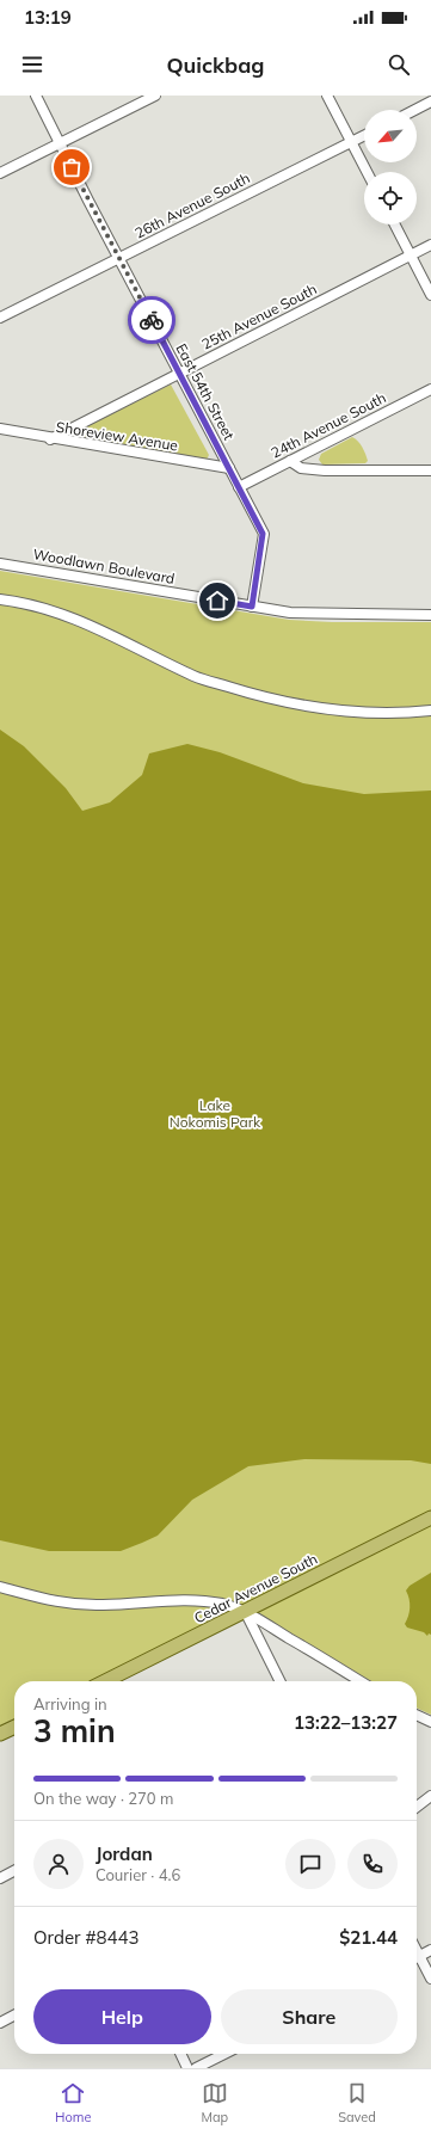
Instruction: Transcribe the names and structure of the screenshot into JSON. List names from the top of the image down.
{
  "streets": {
    "main road": ["Cedar Avenue South"],
    "street": [
      "26th Avenue South",
      "25th Avenue South",
      "East 54th Street",
      "24th Avenue South",
      "Shoreview Avenue",
      "Woodlawn Boulevard"
    ]
  },
  "crossings": [
    ["26th Avenue South", "East 54th Street"],
    ["25th Avenue South", "East 54th Street"],
    ["25th Avenue South", "Shoreview Avenue"],
    ["East 54th Street", "24th Avenue South"],
    ["East 54th Street", "Shoreview Avenue"],
    ["East 54th Street", "Woodlawn Boulevard"]
  ],
  "parks": ["Lake Nokomis Park"],
  "north": "bottom left",
  "page": {
    "status": "13:19",
    "header": "Quickbag",
    "heading": ["3 min", "Arriving in", "13:22–13:27"],
    "panel": [
      "Jordan",
      "Courier · 4.6",
      "Order #8443",
      "$21.44"
    ],
    "bar": "On the way · 270 m",
    "buttons": ["Help", "Share"],
    "tabs": ["Home", "Map", "Saved"]
  }
}
